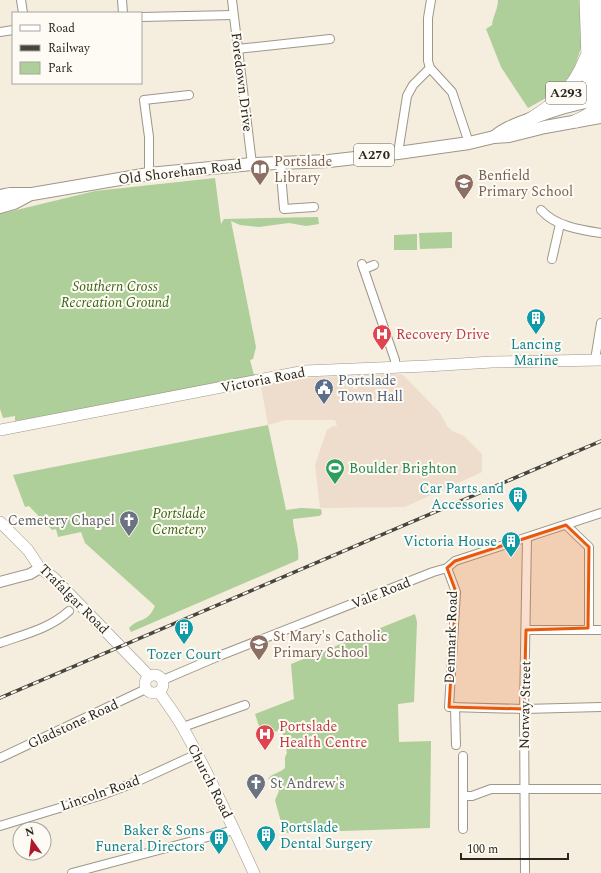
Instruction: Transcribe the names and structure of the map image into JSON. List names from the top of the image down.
{
  "streets": {
    "highway": ["A293"],
    "main road": [
      "A270",
      "Old Shoreham Road",
      "Victoria Road",
      "Trafalgar Road",
      "Church Road"
    ],
    "street": [
      "Foredown Drive",
      "Vale Road",
      "Denmark Road",
      "Norway Street",
      "Gladstone Road",
      "Lincoln Road"
    ]
  },
  "crossings": [
    ["Foredown Drive", "Old Shoreham Road"],
    ["A293", "Old Shoreham Road"],
    ["Vale Road", "Trafalgar Road"],
    ["Vale Road", "Denmark Road"],
    ["Vale Road", "Norway Street"],
    ["Vale Road", "Gladstone Road"],
    ["Vale Road", "Church Road"],
    ["Trafalgar Road", "Gladstone Road"],
    ["Trafalgar Road", "Church Road"],
    ["Gladstone Road", "Church Road"],
    ["Church Road", "Lincoln Road"]
  ],
  "parks": ["Southern Cross Recreation Ground", "Portslade Cemetery"],
  "places": {
    "library": ["Portslade Library"],
    "school or university": ["Benfield Primary School", "St Mary's Catholic Primary School"],
    "building": [
      "Lancing Marine",
      "Car Parts and Accessories",
      "Victoria House",
      "Tozer Court",
      "Portslade Dental Surgery",
      "Baker & Sons Funeral Directors"
    ],
    "hospital": ["Recovery Drive", "Portslade Health Centre"],
    "public building": ["Portslade Town Hall"],
    "sports": ["Boulder Brighton"],
    "church": ["Cemetery Chapel", "St Andrew's"]
  },
  "legend": ["Road", "Railway", "Park"],
  "scale_bar": "100 m",
  "north": "top"
}
